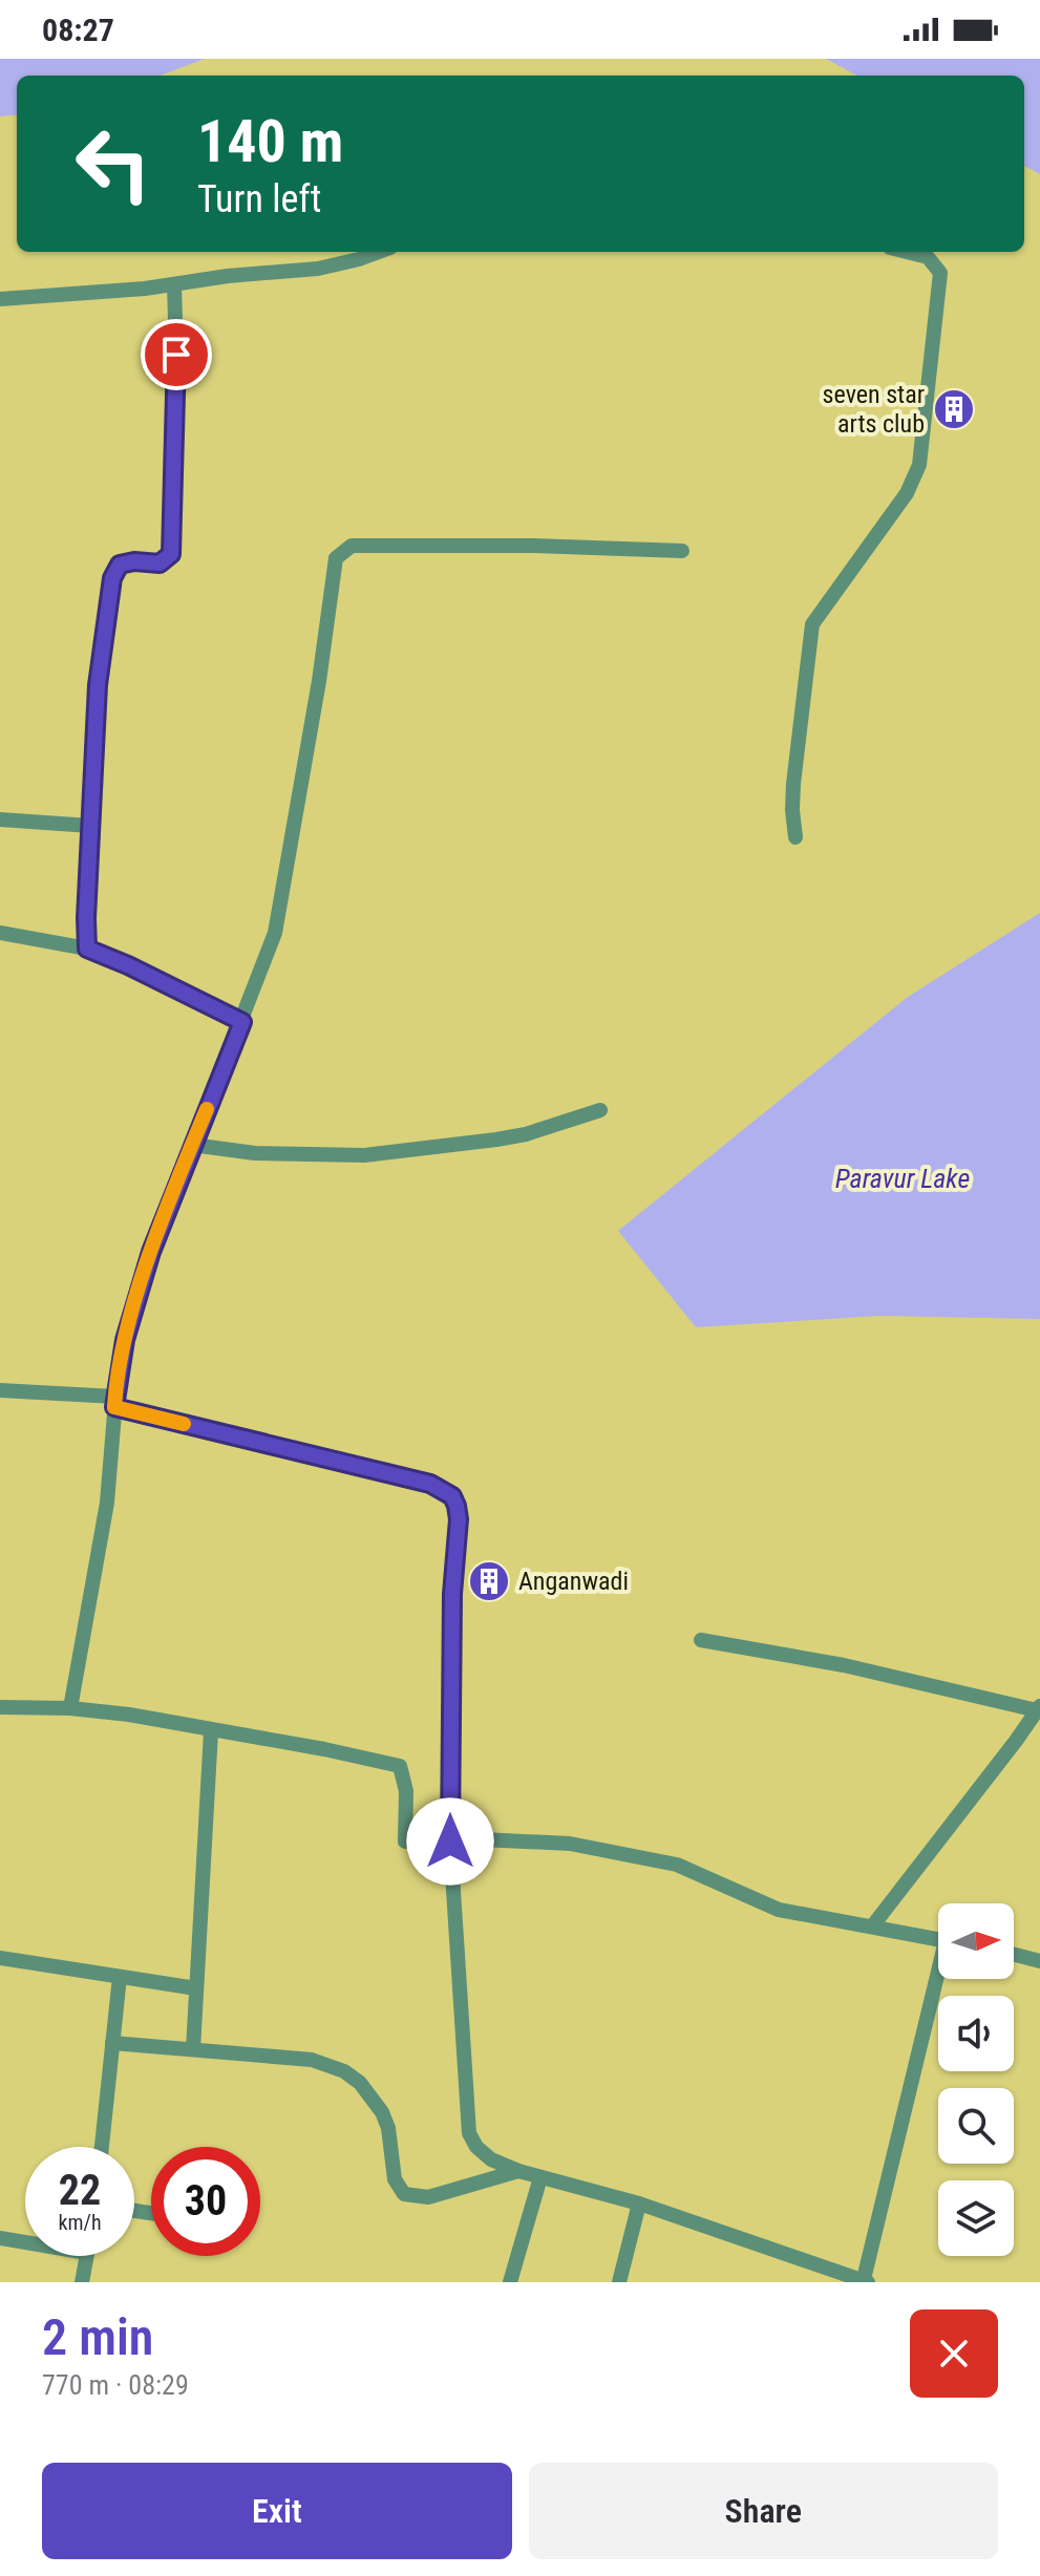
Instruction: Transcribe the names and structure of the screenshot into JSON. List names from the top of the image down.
{
  "water": ["Paravur Lake"],
  "places": {
    "building": ["seven star arts club", "Anganwadi"]
  },
  "north": "right",
  "page": {
    "status": "08:27",
    "turn": ["140 m", "Turn left"],
    "speed": "22 km/h",
    "limit": "30",
    "heading": ["2 min", "770 m · 08:29"],
    "buttons": ["Exit", "Share"]
  }
}
